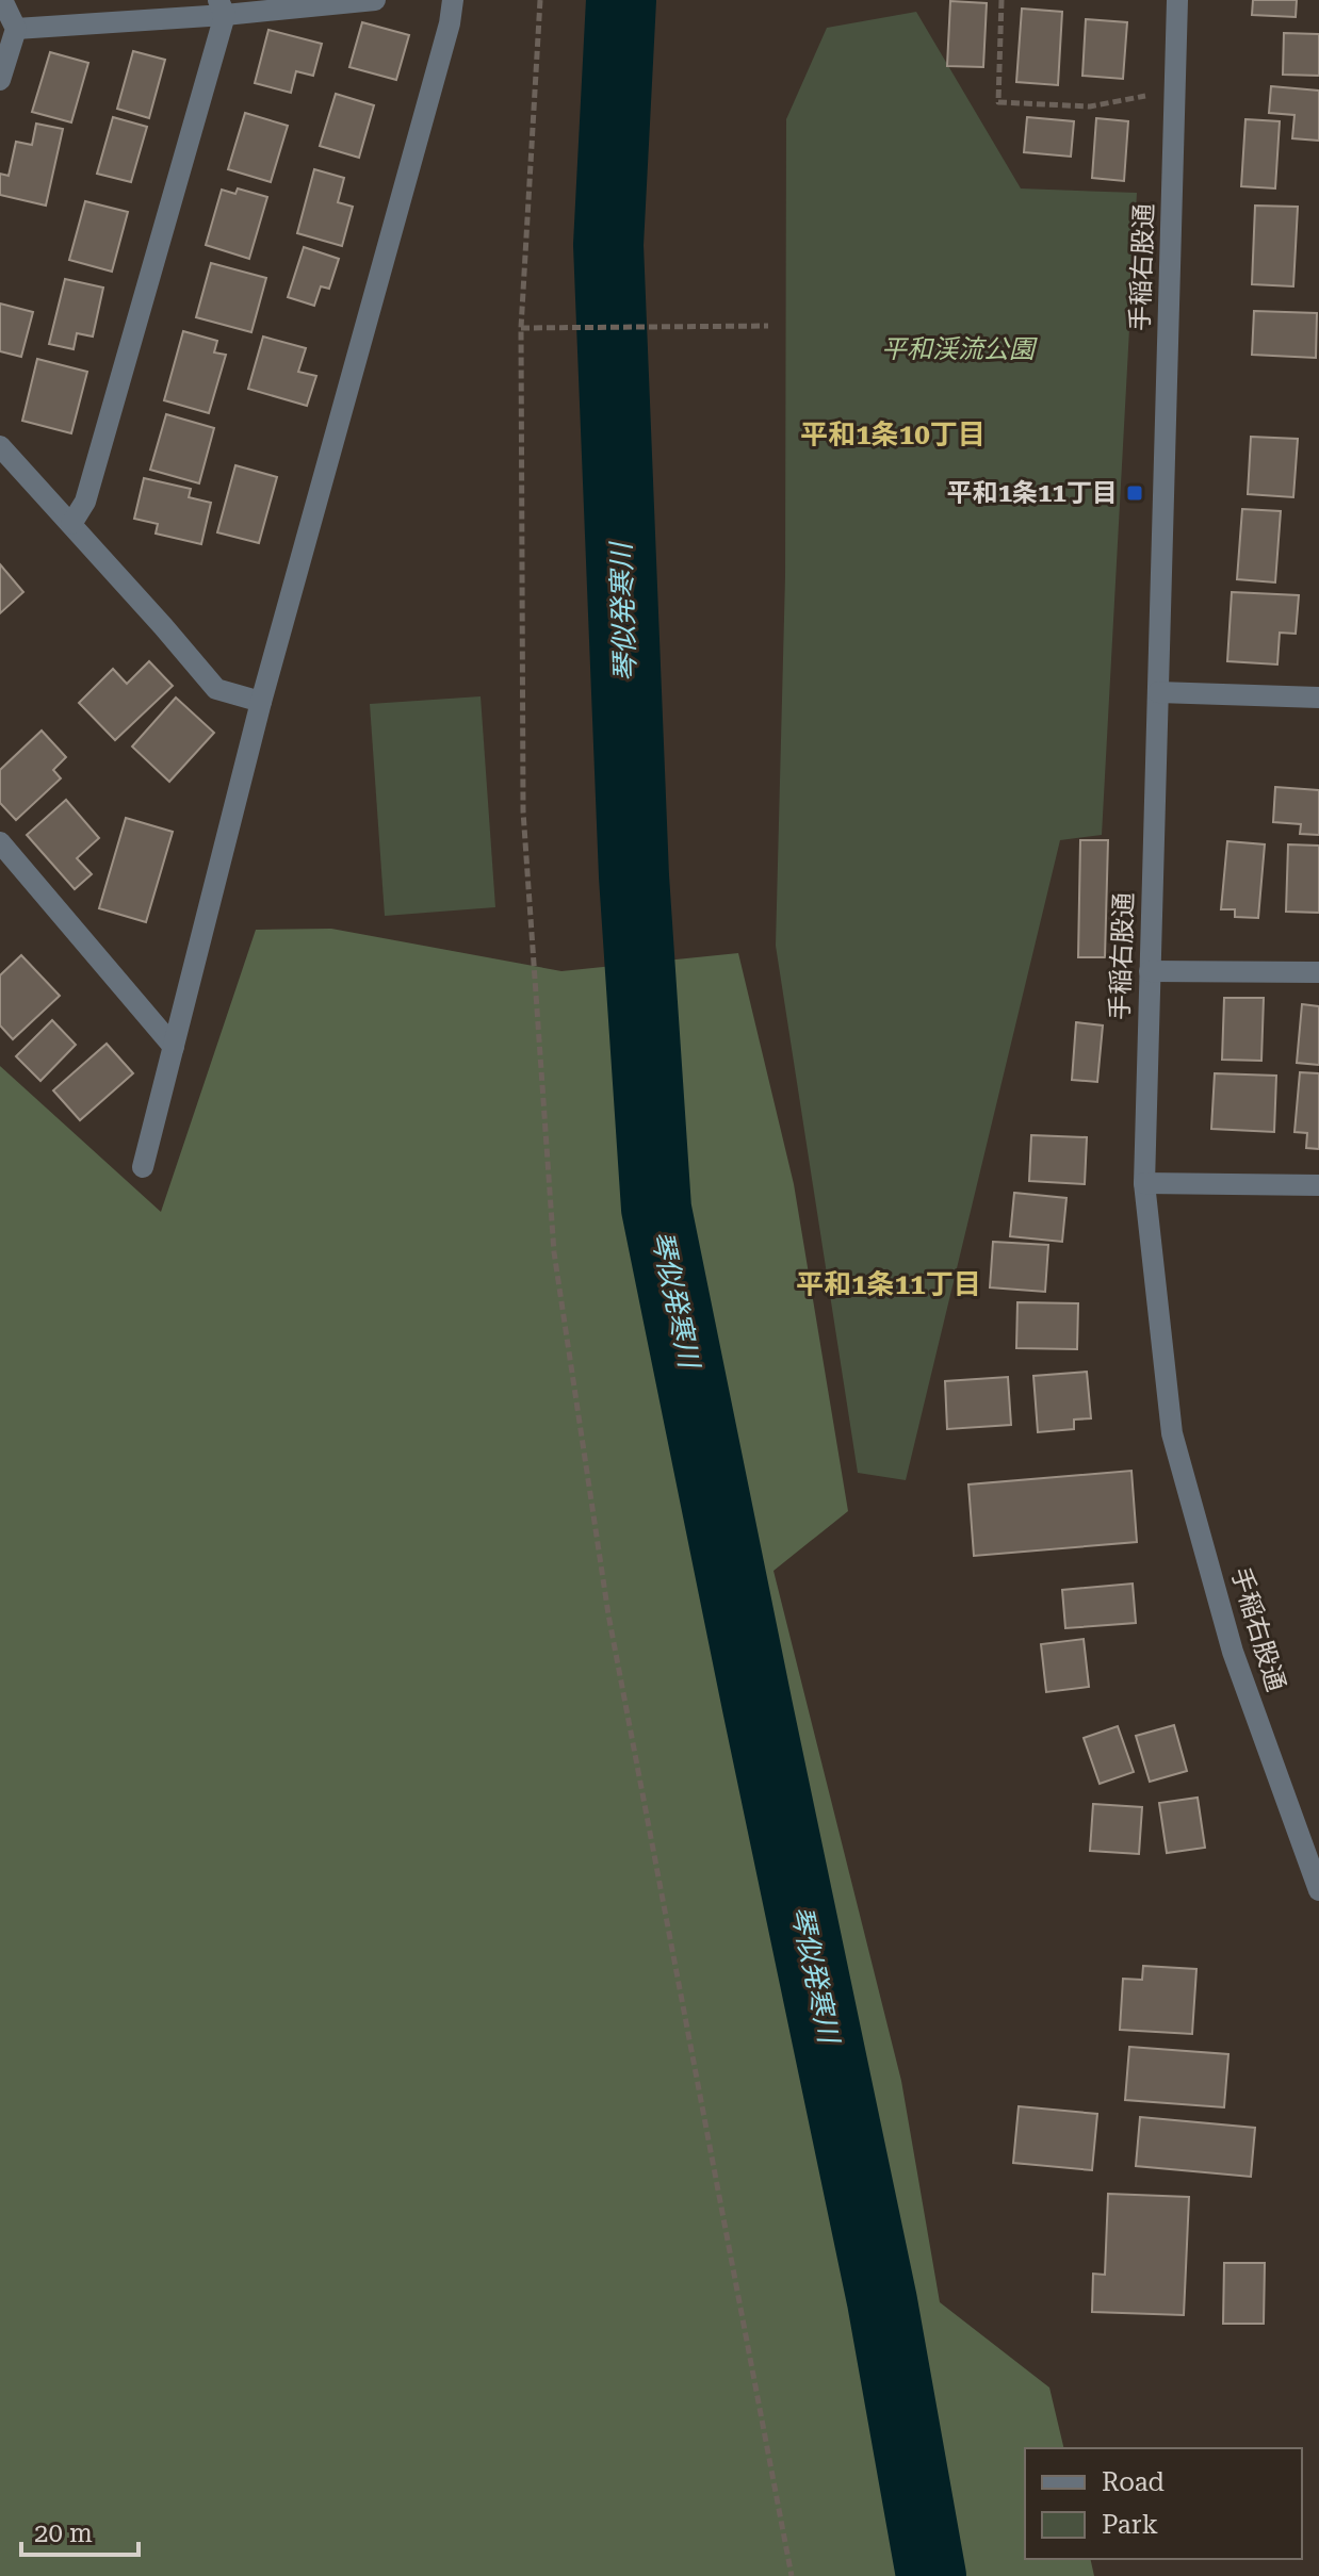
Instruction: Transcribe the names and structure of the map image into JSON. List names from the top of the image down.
{
  "streets": {
    "street": ["手稲右股通"]
  },
  "districts": ["平和1条10丁目", "平和1条11丁目"],
  "water": ["琴似発寒川"],
  "parks": ["平和渓流公園"],
  "places": {
    "transit": ["平和1条11丁目"]
  },
  "legend": ["Road", "Park"],
  "scale_bar": "20 m"
}
